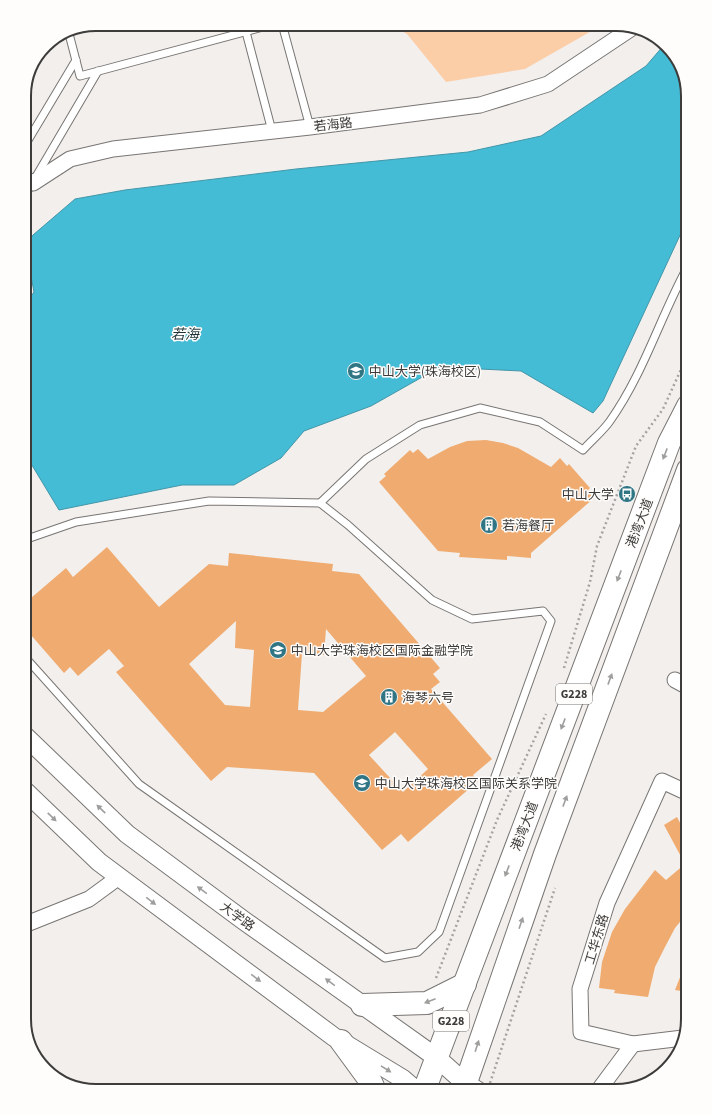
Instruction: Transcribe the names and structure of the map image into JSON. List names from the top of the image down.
{
  "streets": {
    "highway": ["港湾大道", "G228"],
    "street": ["若海路", "大学路", "工华东路"]
  },
  "crossings": [
    ["港湾大道", "大学路"]
  ],
  "water": ["若海"],
  "places": {
    "school or university": ["中山大学(珠海校区)", "中山大学珠海校区国际金融学院", "中山大学珠海校区国际关系学院"],
    "bus stop": ["中山大学"],
    "building": ["若海餐厅", "海琴六号"]
  }
}
